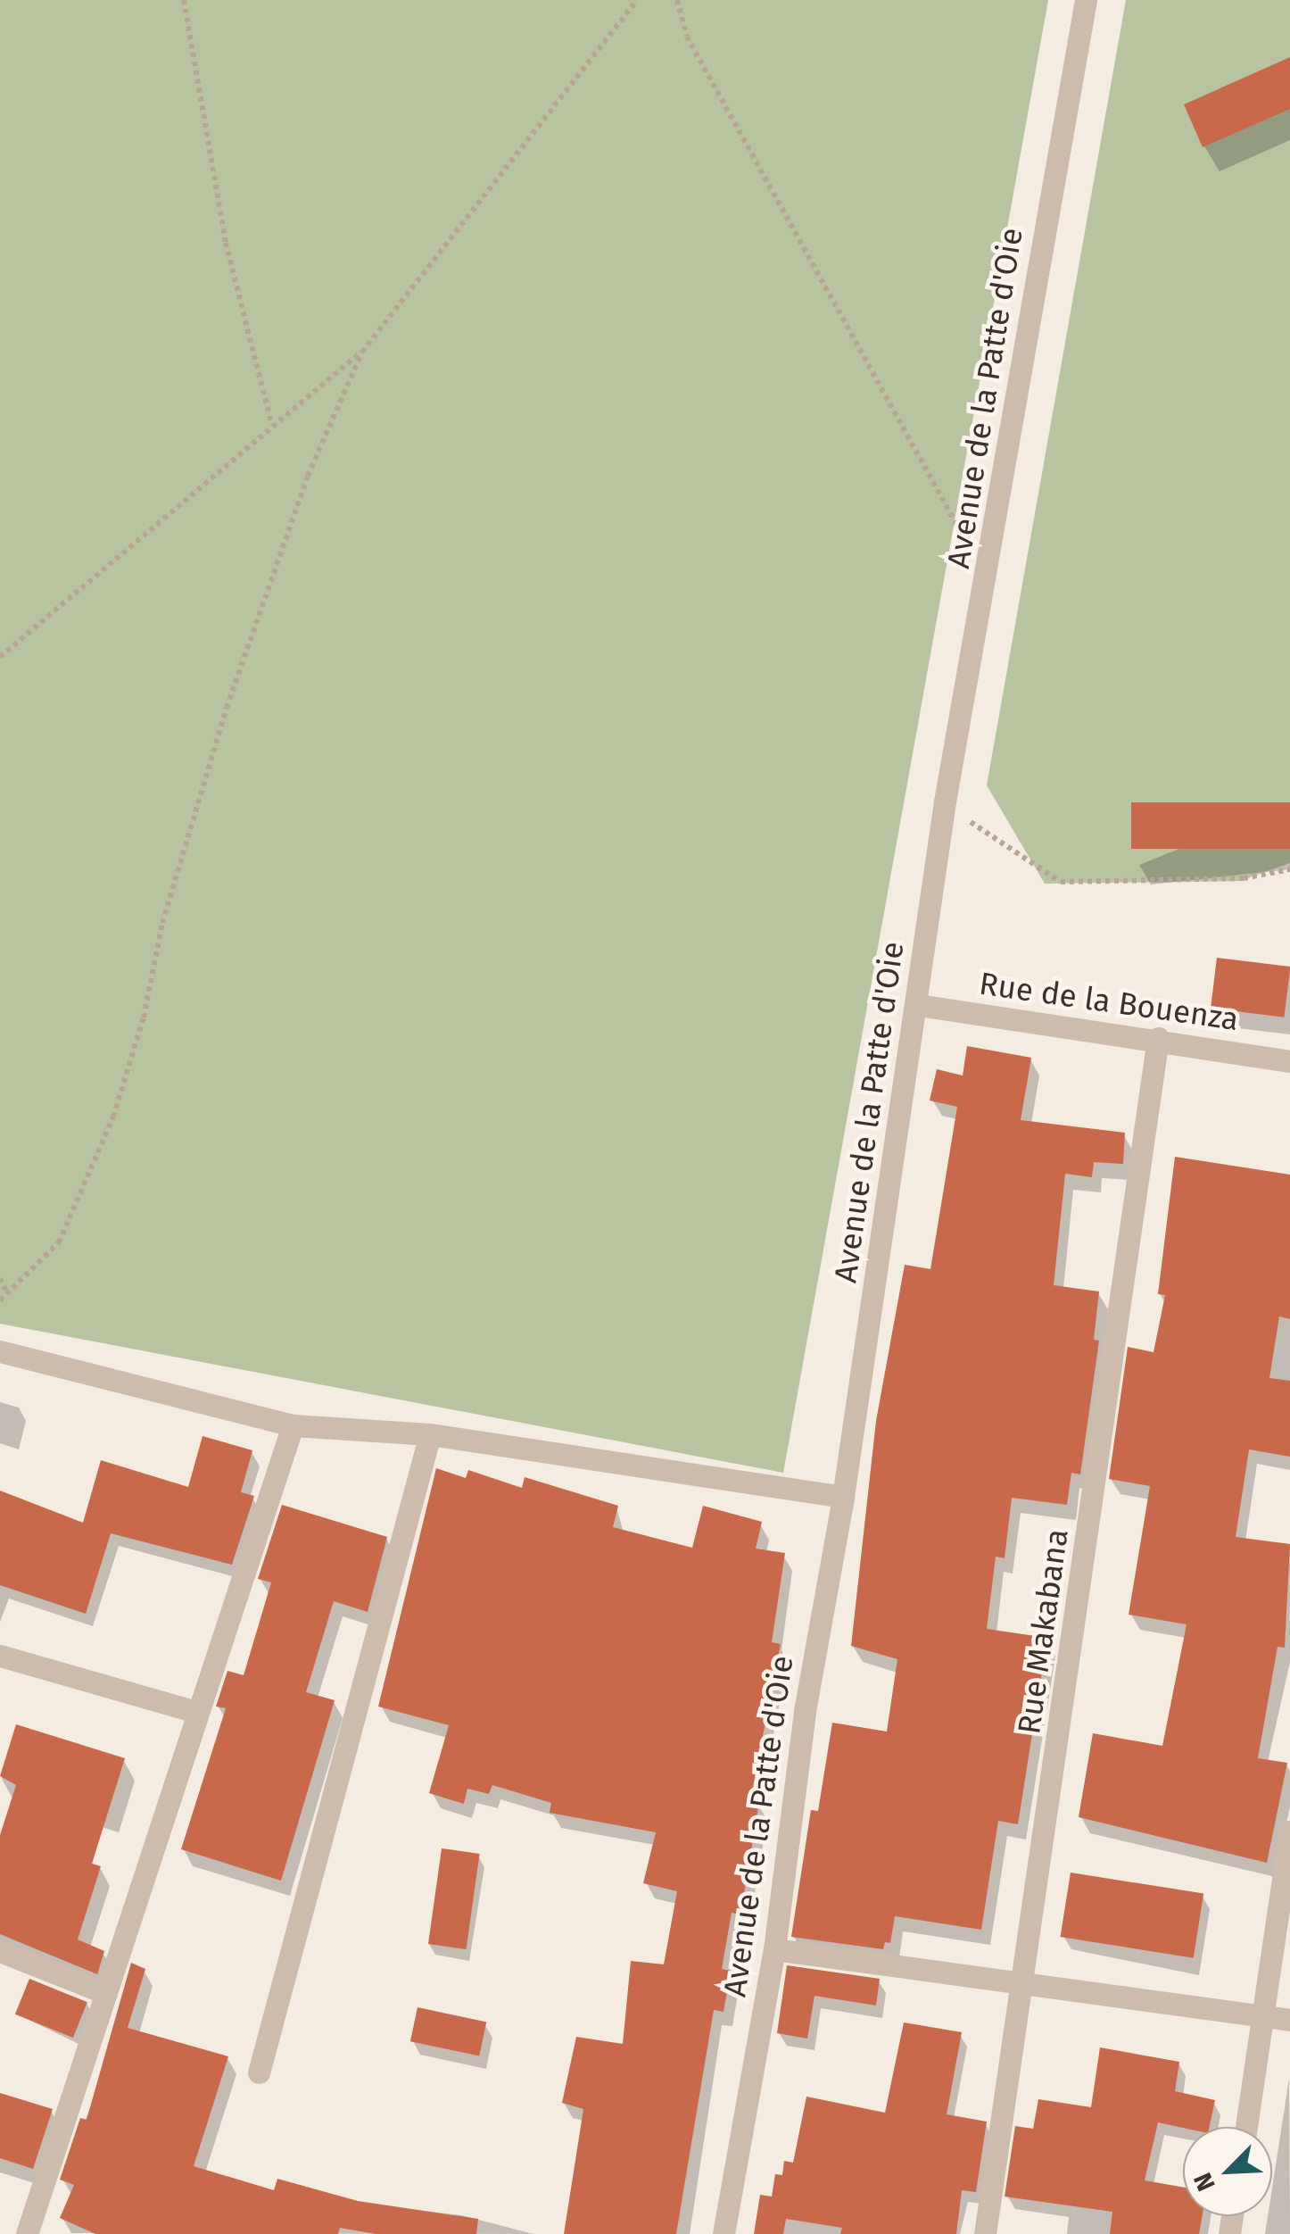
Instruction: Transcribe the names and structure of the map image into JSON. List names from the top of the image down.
{
  "streets": {
    "street": ["Avenue de la Patte d'Oie", "Rue de la Bouenza", "Rue Makabana"]
  },
  "crossings": [
    ["Avenue de la Patte d'Oie", "Rue de la Bouenza"],
    ["Rue de la Bouenza", "Rue Makabana"]
  ],
  "north": "bottom left"
}
